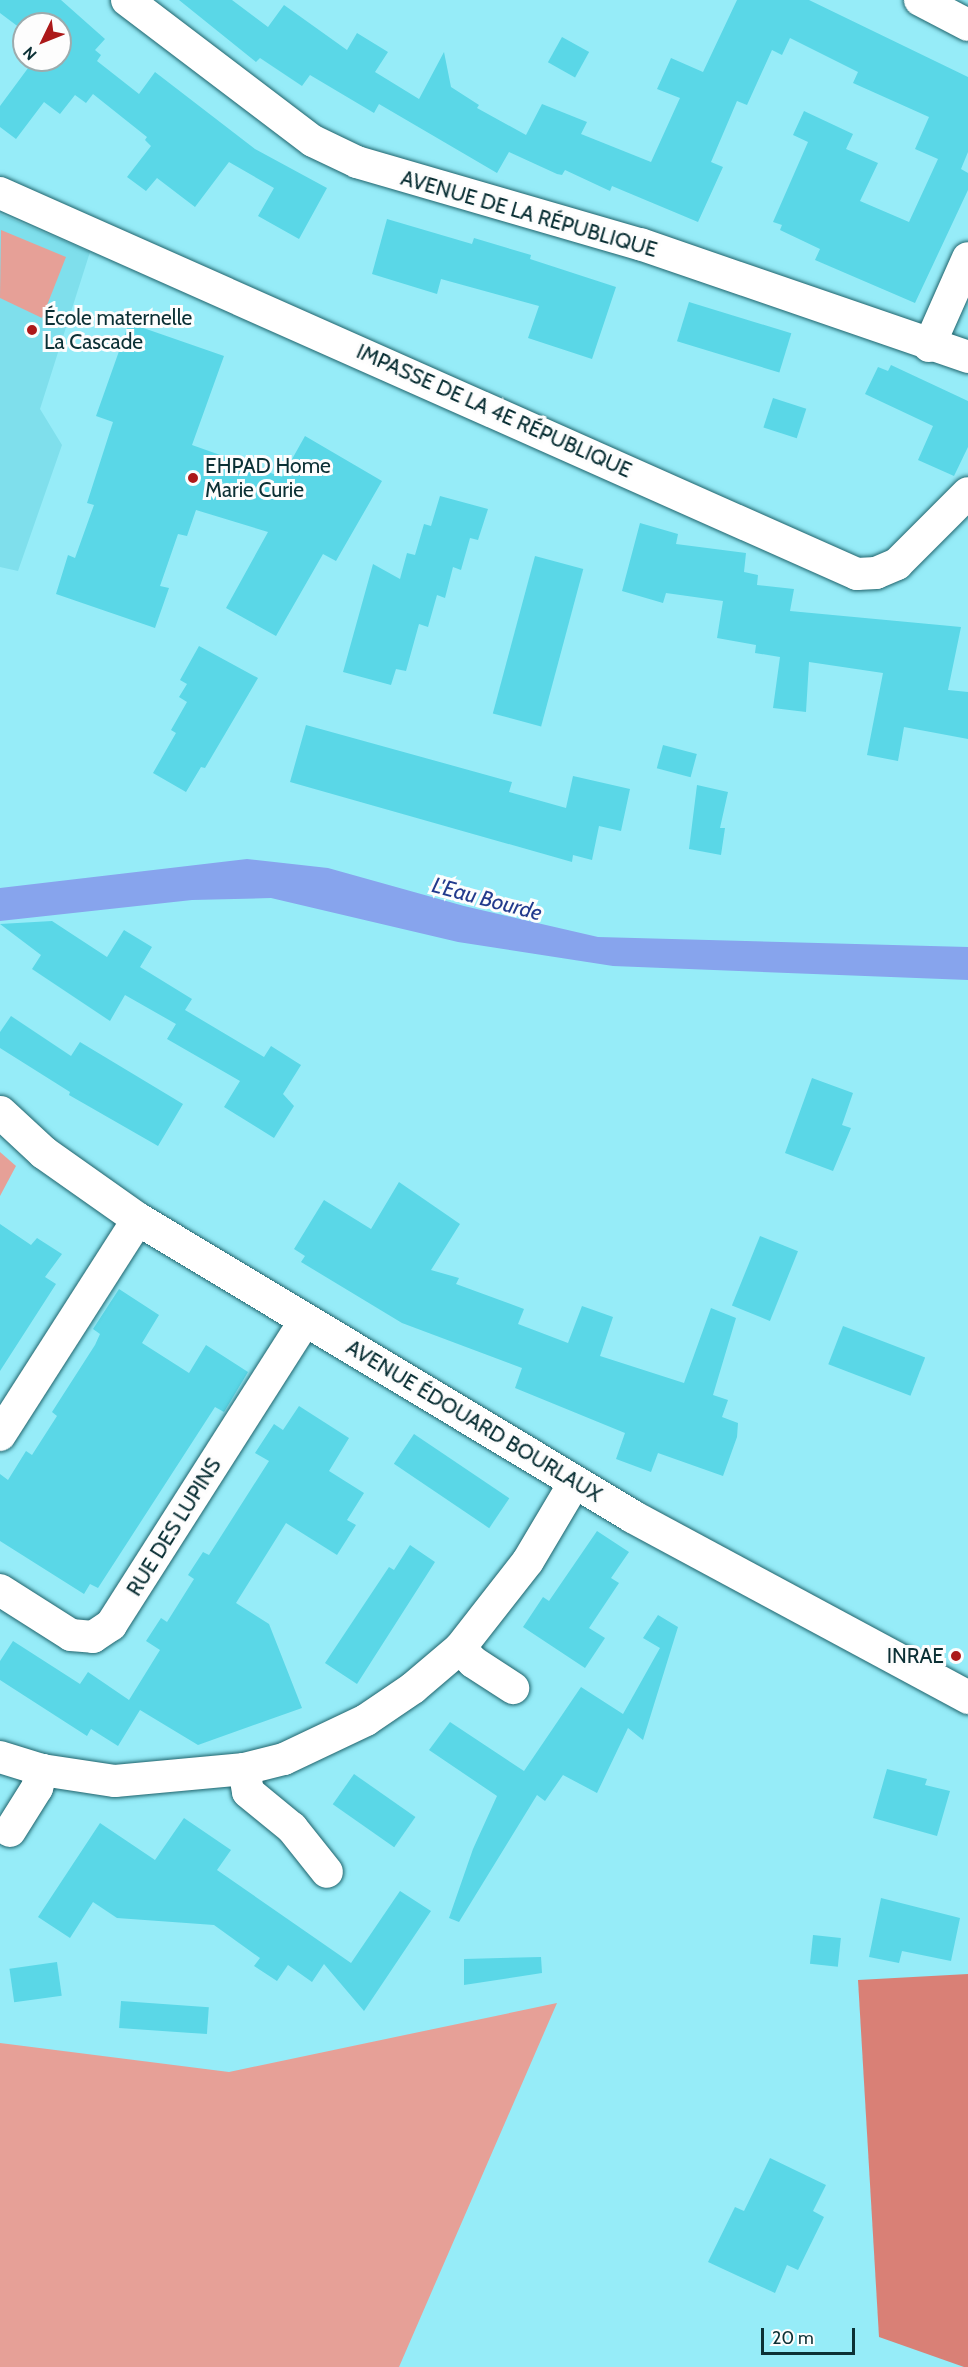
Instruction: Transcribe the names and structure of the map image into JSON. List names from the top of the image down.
{
  "streets": {
    "street": [
      "AVENUE DE LA RÉPUBLIQUE",
      "IMPASSE DE LA 4E RÉPUBLIQUE",
      "AVENUE ÉDOUARD BOURLAUX",
      "RUE DES LUPINS"
    ]
  },
  "crossings": [
    ["AVENUE ÉDOUARD BOURLAUX", "RUE DES LUPINS"]
  ],
  "water": ["L'Eau Bourde"],
  "places": ["École maternelle La Cascade", "EHPAD Home Marie Curie", "INRAE"],
  "scale_bar": "20 m",
  "north": "bottom left"
}
